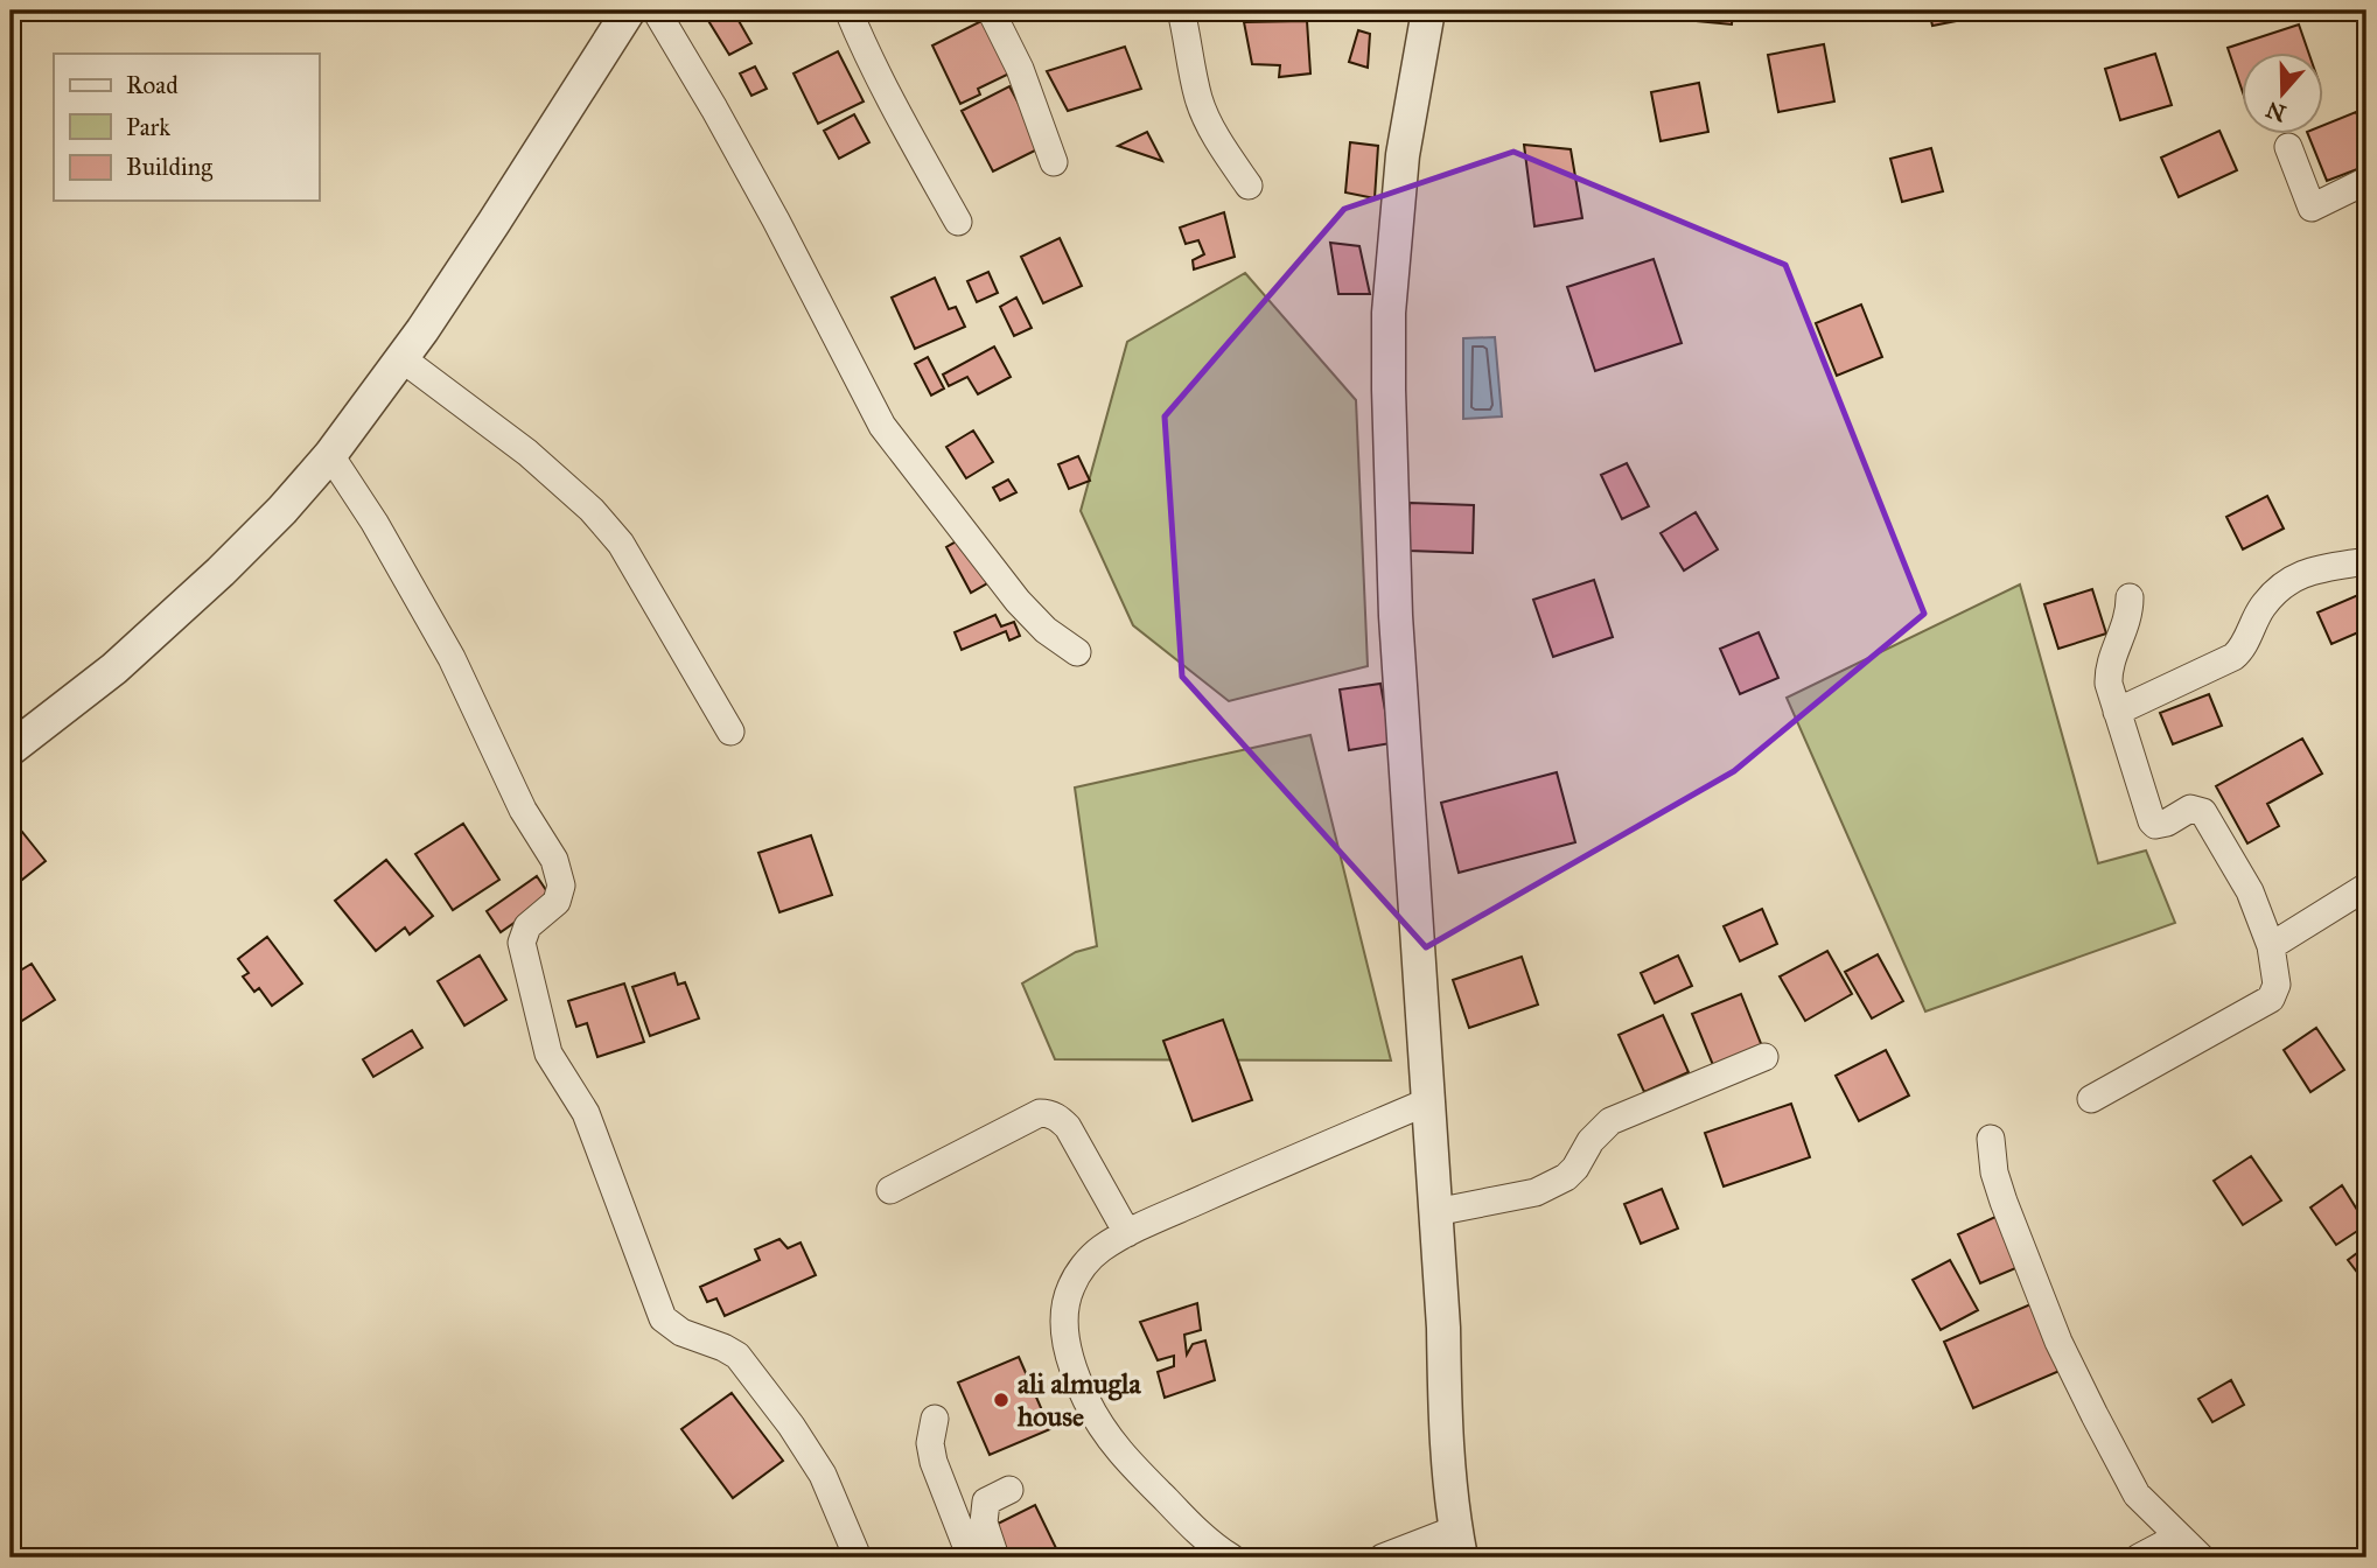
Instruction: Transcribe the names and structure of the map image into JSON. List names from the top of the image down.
{
  "places": ["ali almugla house"],
  "legend": ["Road", "Park", "Building"],
  "north": "bottom"
}
